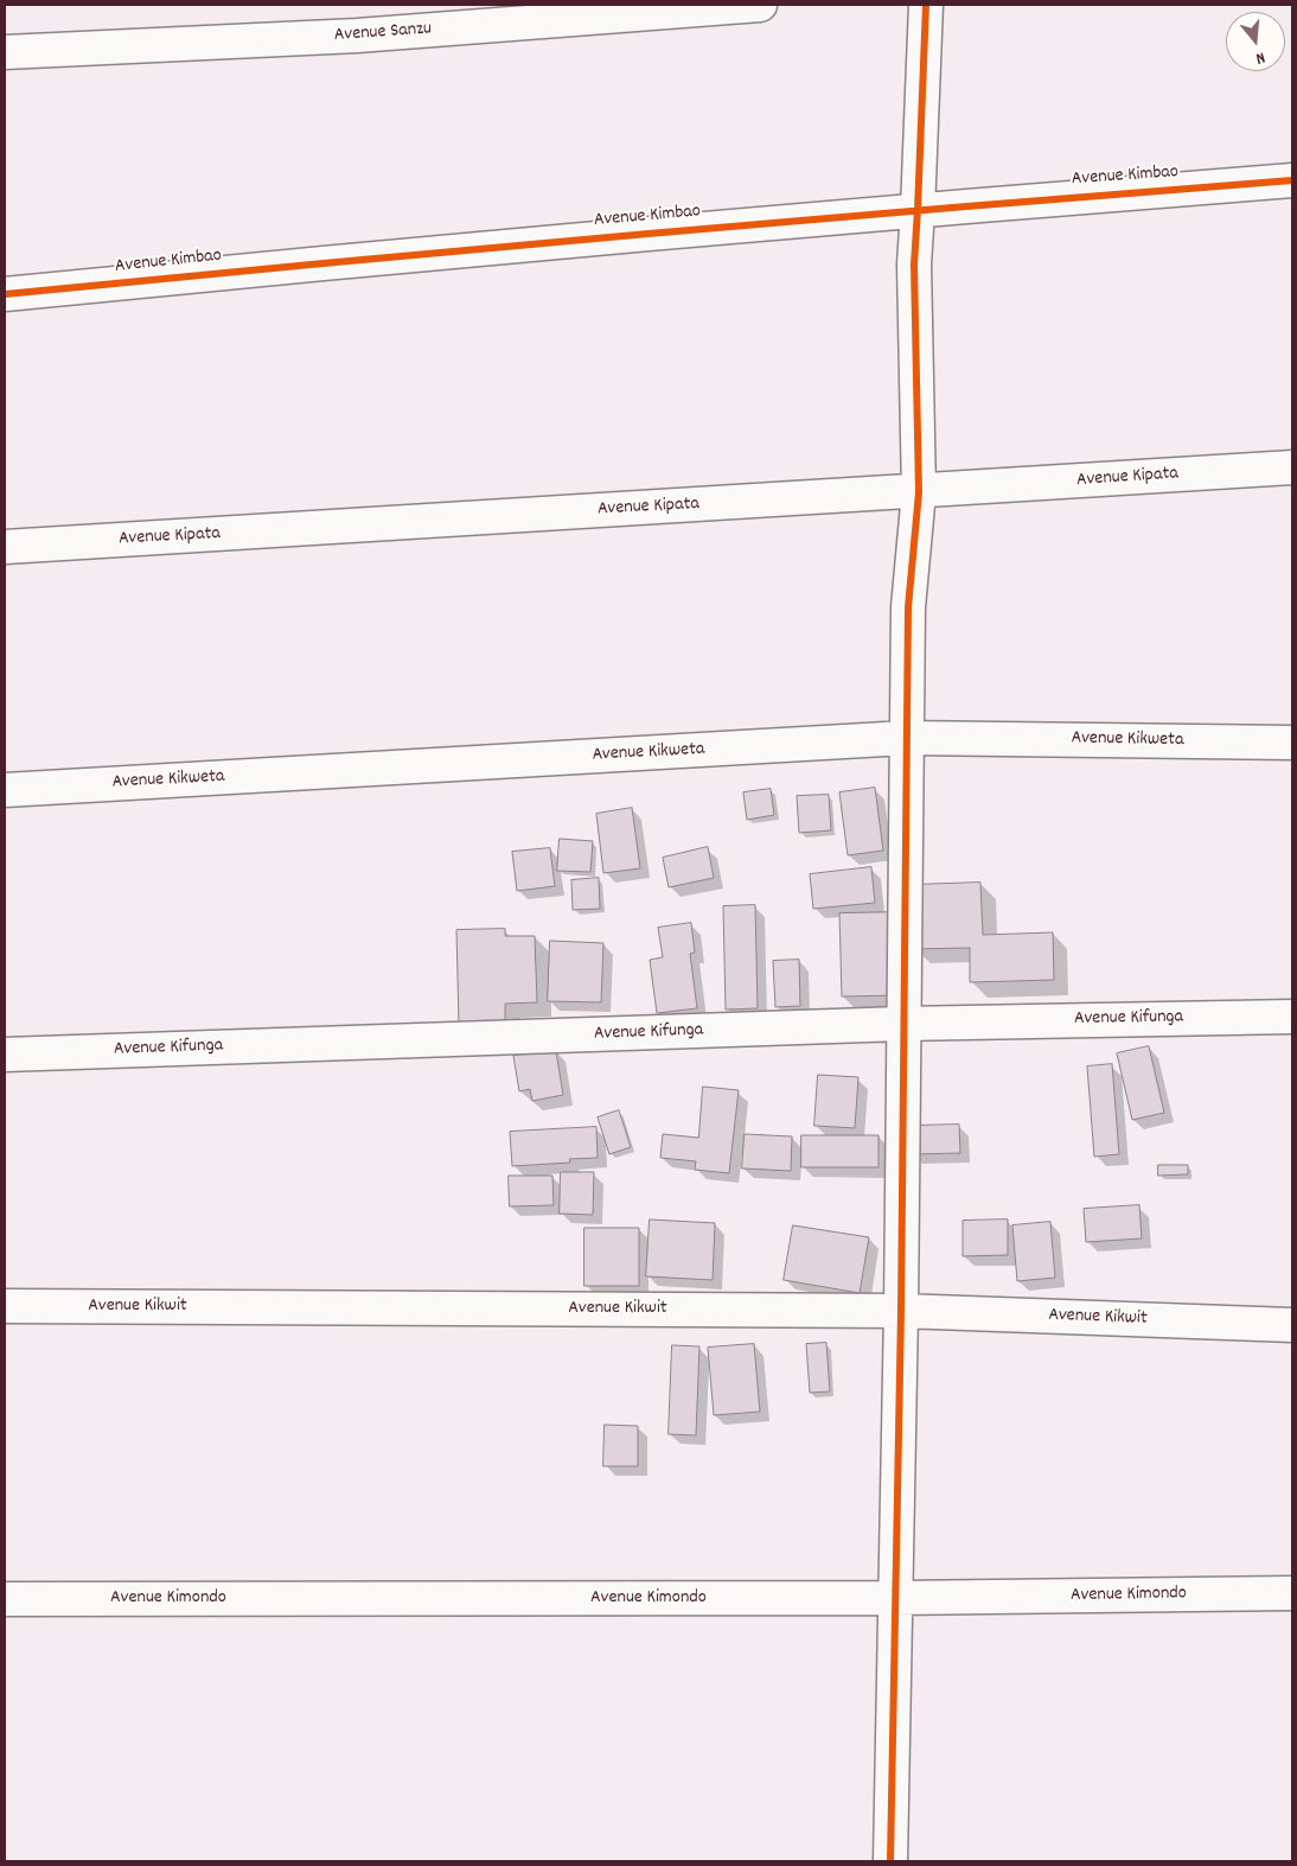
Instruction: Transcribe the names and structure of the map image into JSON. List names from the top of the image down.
{
  "streets": {
    "street": [
      "Avenue Sanzu",
      "Avenue Kimbao",
      "Avenue Kipata",
      "Avenue Kikweta",
      "Avenue Kifunga",
      "Avenue Kikwit",
      "Avenue Kimondo"
    ]
  },
  "north": "bottom"
}
